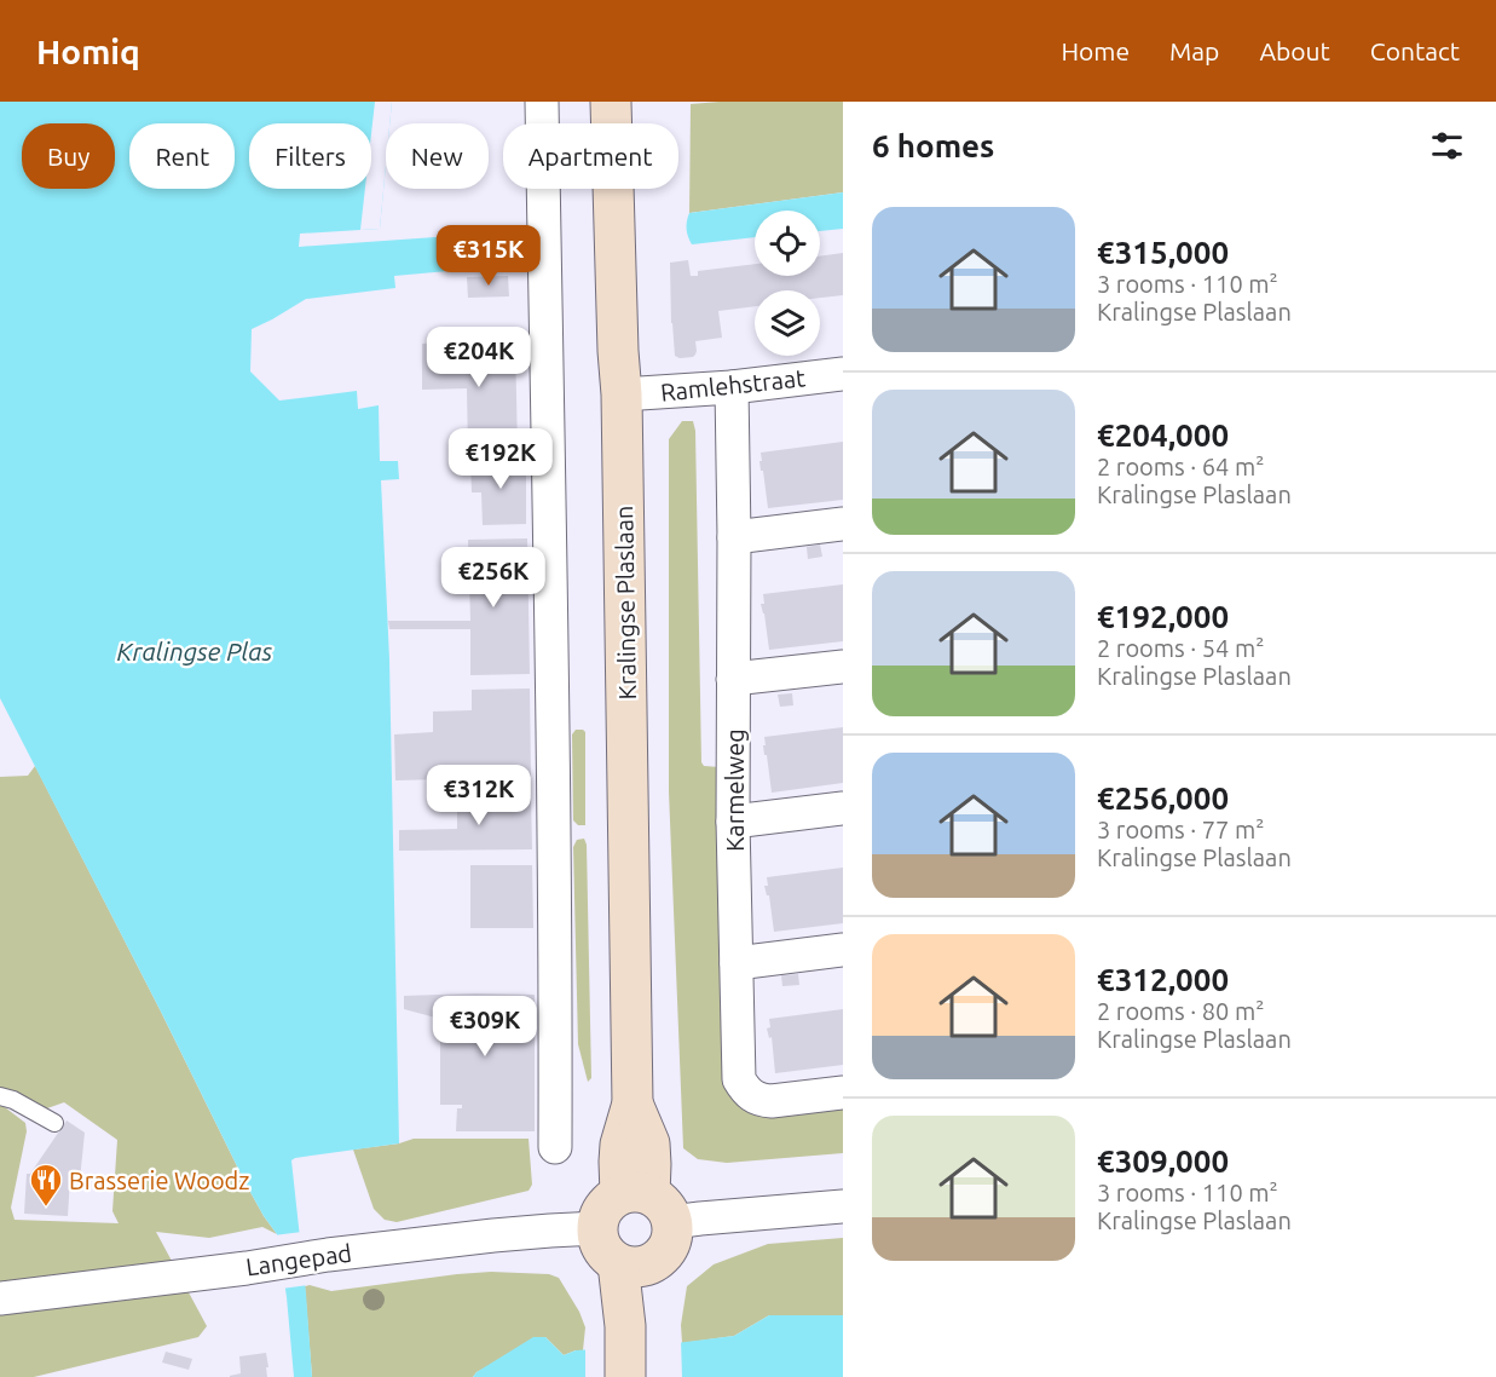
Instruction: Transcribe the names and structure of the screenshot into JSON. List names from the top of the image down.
{
  "streets": {
    "main road": ["Kralingse Plaslaan"],
    "street": ["Ramlehstraat", "Karmelweg", "Langepad"]
  },
  "crossings": [
    ["Ramlehstraat", "Kralingse Plaslaan"],
    ["Ramlehstraat", "Karmelweg"],
    ["Kralingse Plaslaan", "Langepad"]
  ],
  "water": ["Kralingse Plas"],
  "places": {
    "restaurant": ["Brasserie Woodz"]
  },
  "page": {
    "header": "Homiq",
    "nav": [
      "Home",
      "Map",
      "About",
      "Contact"
    ],
    "heading": "6 homes",
    "chip": [
      "Buy",
      "Rent",
      "Filters",
      "New",
      "Apartment"
    ],
    "list": [
      {
        "name": "€315,000",
        "note": "3 rooms · 110 m² · Kralingse Plaslaan"
      },
      {
        "name": "€204,000",
        "note": "2 rooms · 64 m² · Kralingse Plaslaan"
      },
      {
        "name": "€192,000",
        "note": "2 rooms · 54 m² · Kralingse Plaslaan"
      },
      {
        "name": "€256,000",
        "note": "3 rooms · 77 m² · Kralingse Plaslaan"
      },
      {
        "name": "€312,000",
        "note": "2 rooms · 80 m² · Kralingse Plaslaan"
      },
      {
        "name": "€309,000",
        "note": "3 rooms · 110 m² · Kralingse Plaslaan"
      }
    ],
    "price": [
      "€315K",
      "€204K",
      "€192K",
      "€256K",
      "€312K",
      "€309K"
    ]
  }
}
